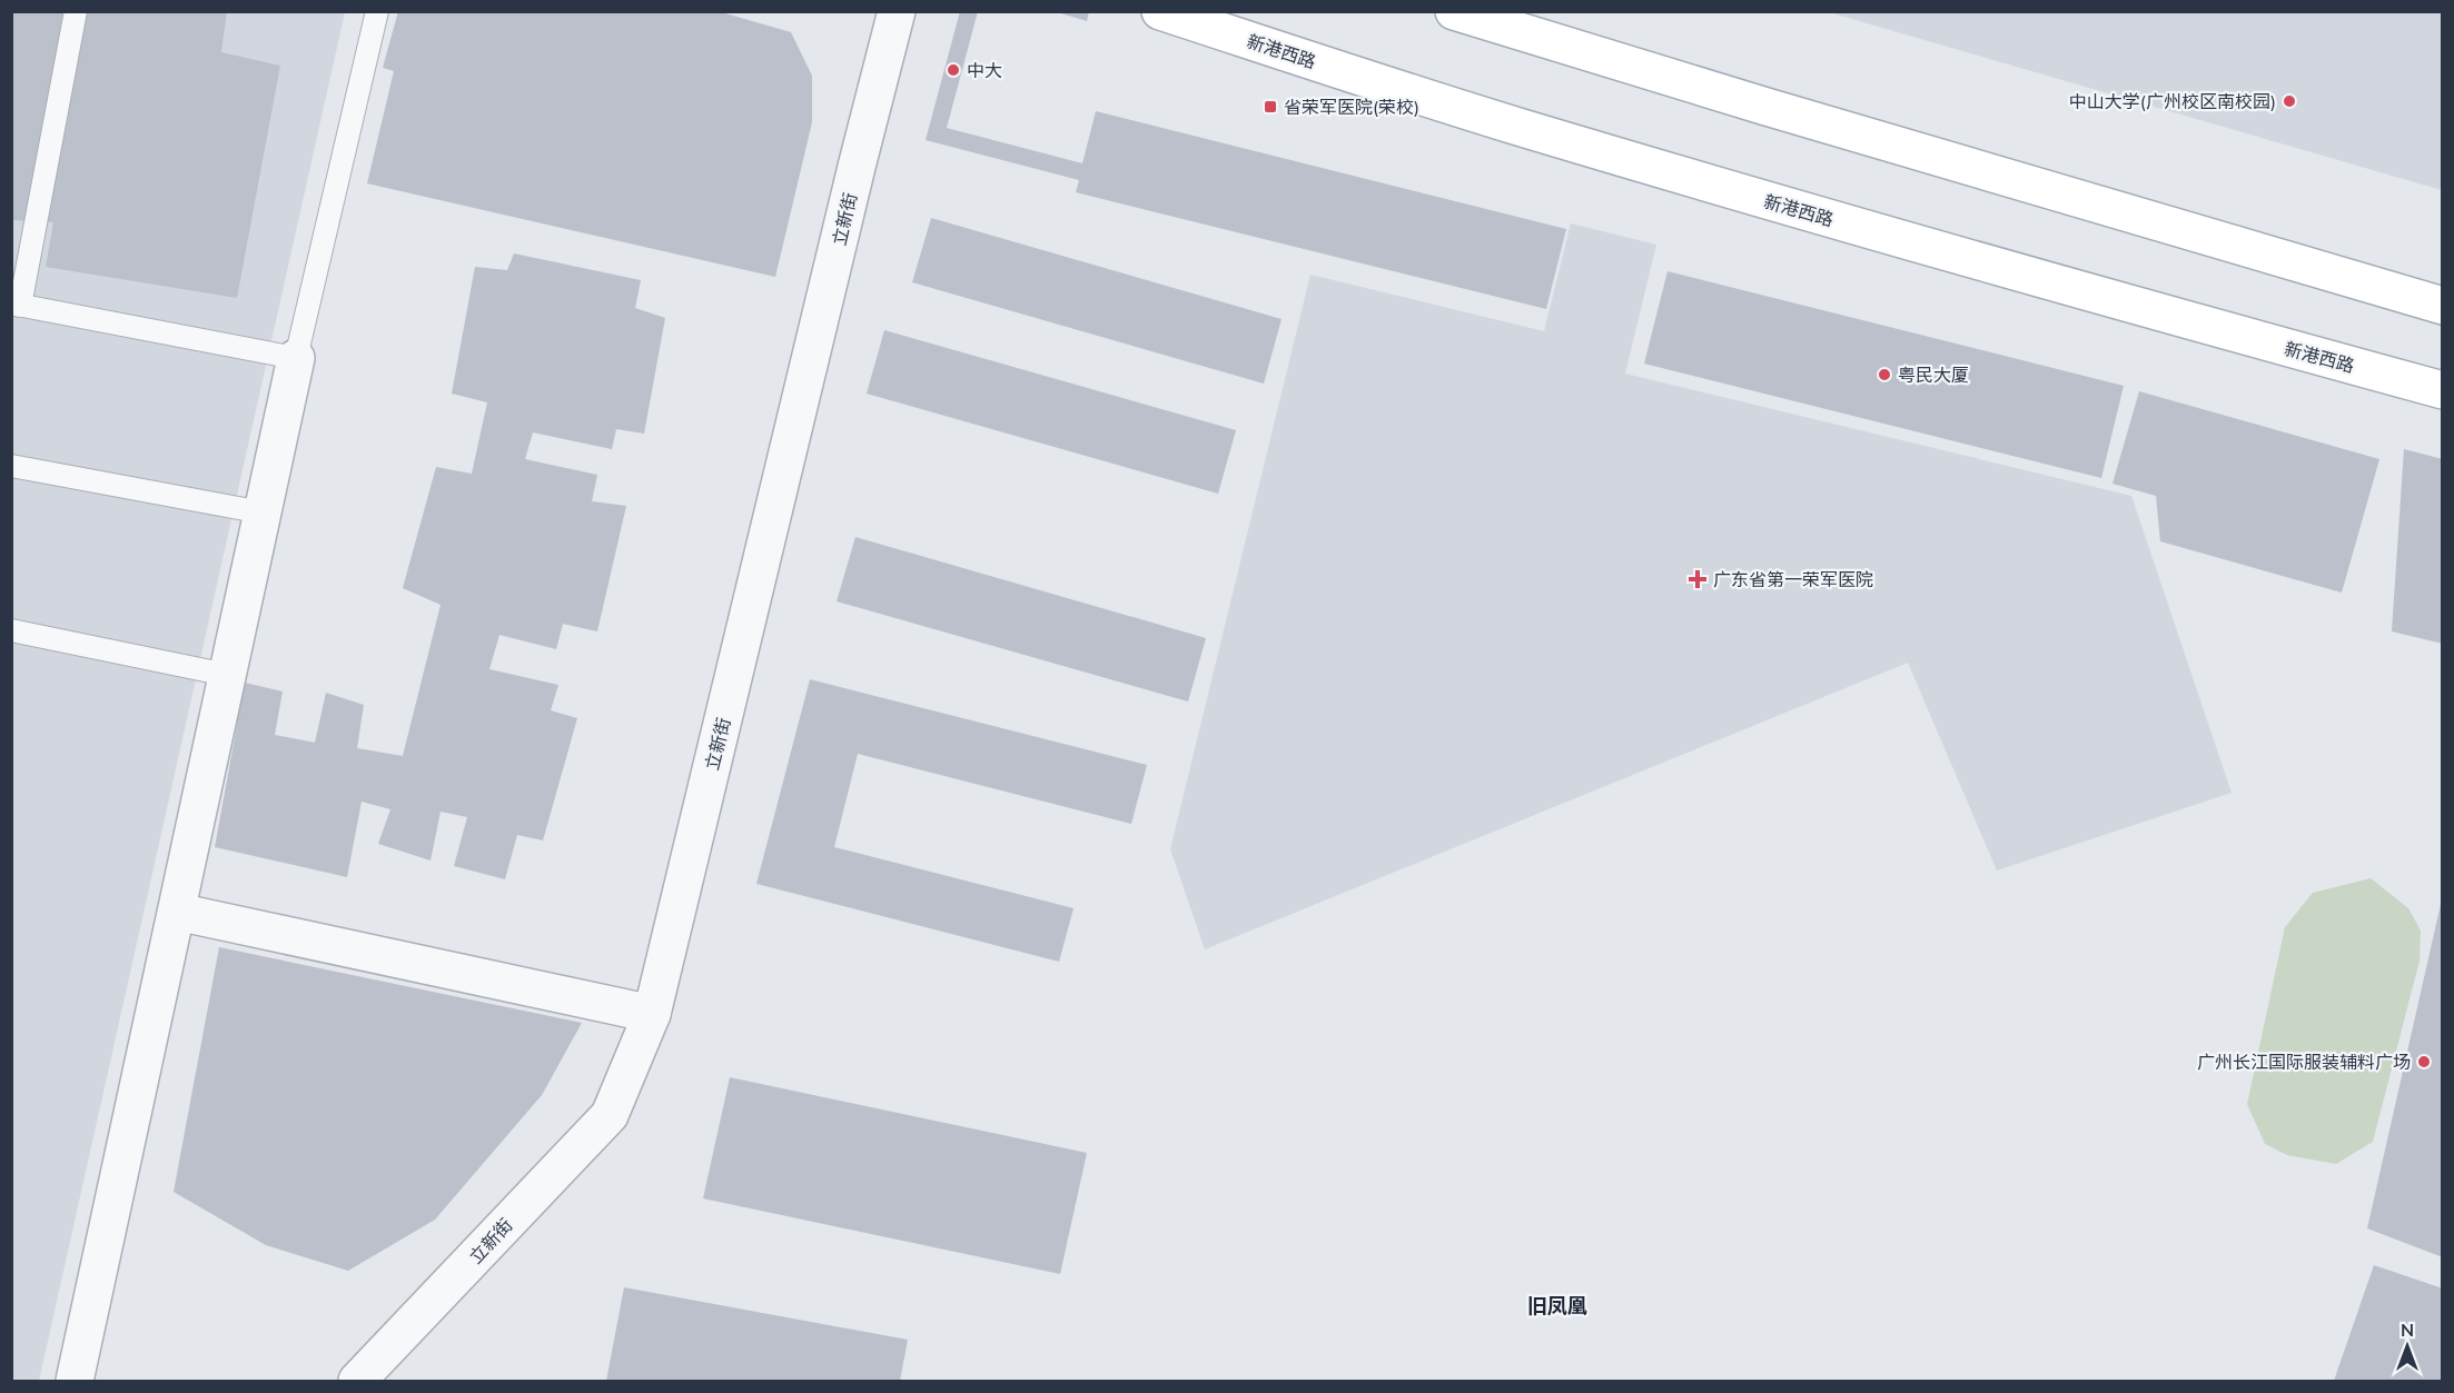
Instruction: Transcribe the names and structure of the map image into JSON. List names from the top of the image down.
{
  "streets": {
    "main road": ["新港西路"],
    "street": ["立新街"]
  },
  "districts": ["旧凤凰"],
  "places": {
    "other": [
      "中大",
      "中山大学(广州校区南校园)",
      "粤民大厦",
      "广州长江国际服装辅料广场"
    ],
    "transit": ["省荣军医院(荣校)"],
    "health": ["广东省第一荣军医院"]
  },
  "north": "top"
}
